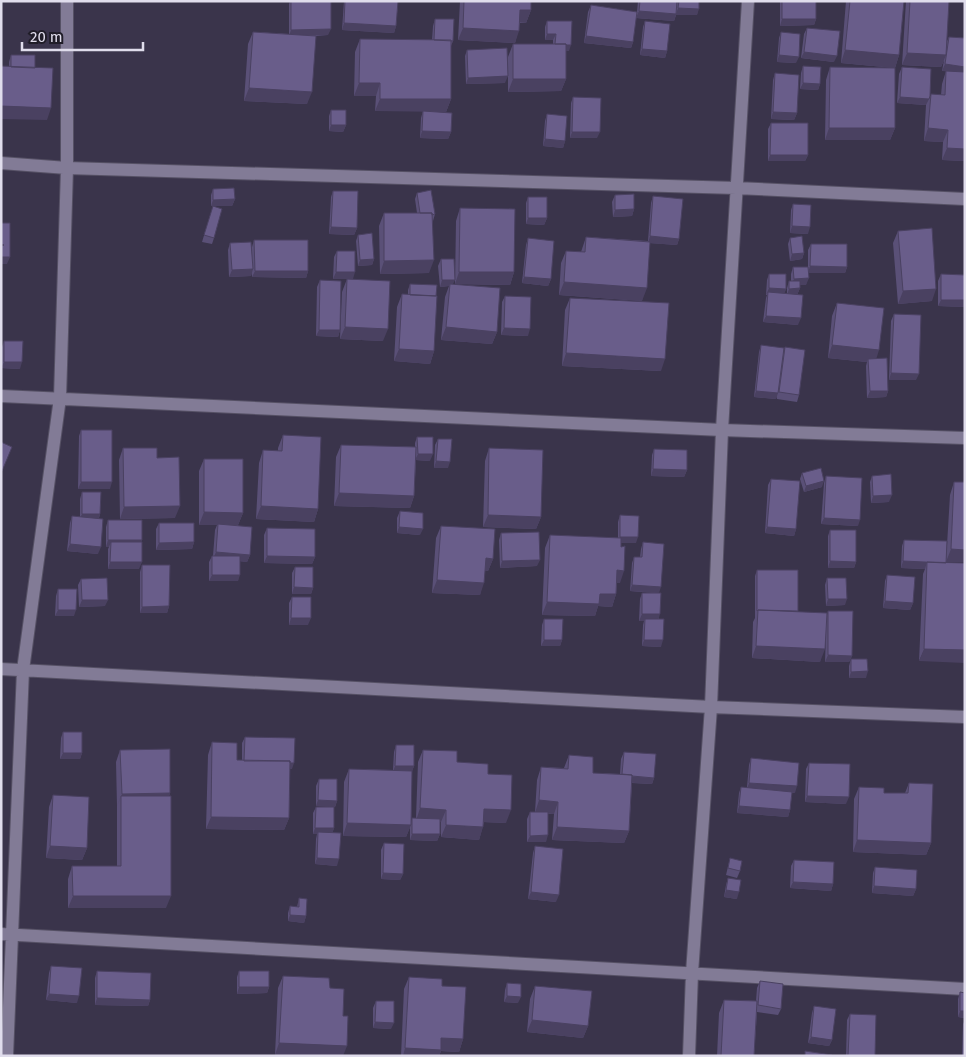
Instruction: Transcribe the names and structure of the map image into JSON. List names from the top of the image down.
{
  "scale_bar": "20 m"
}
